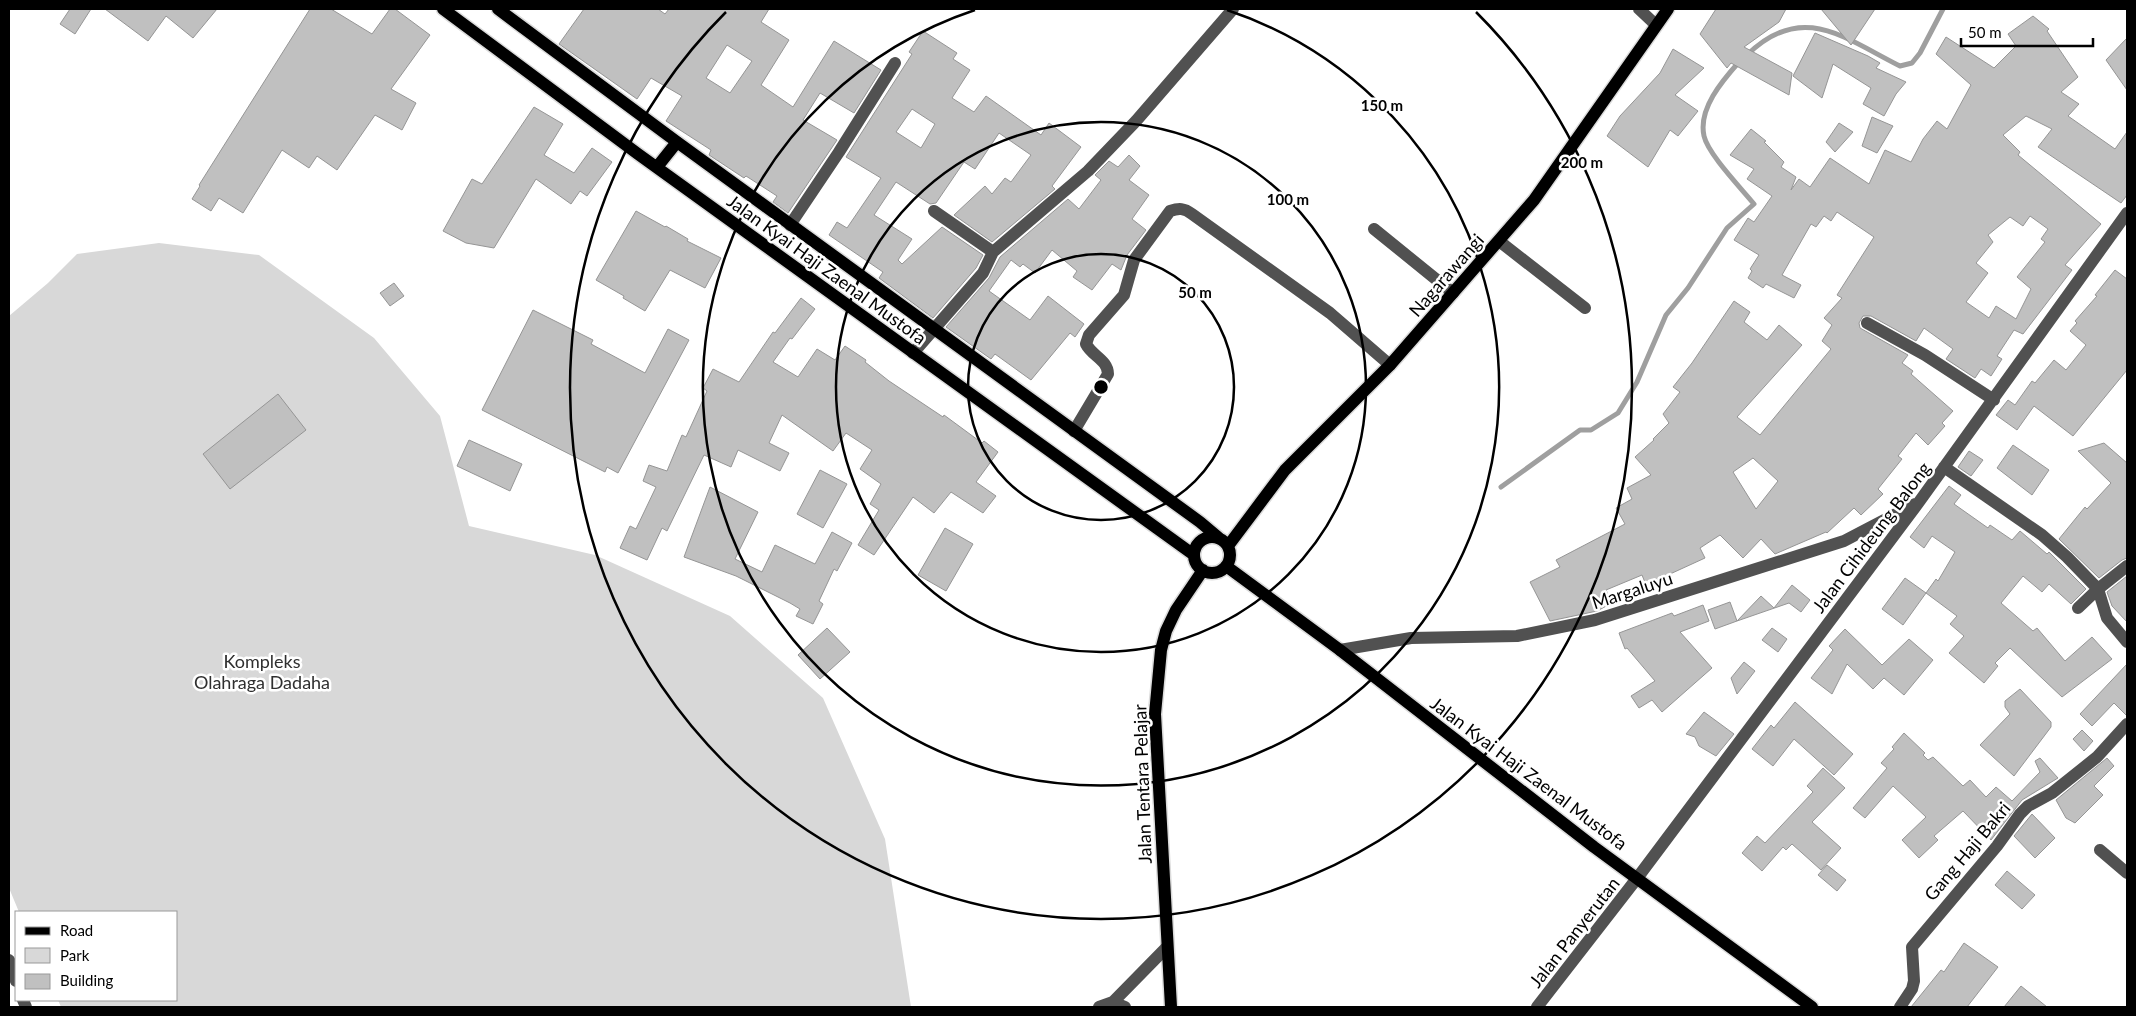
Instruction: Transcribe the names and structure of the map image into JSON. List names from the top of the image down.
{
  "streets": {
    "main road": ["Jalan Kyai Haji Zaenal Mustofa", "Nagarawangi", "Jalan Tentara Pelajar"],
    "street": [
      "Jalan Cihideung Balong",
      "Margaluyu",
      "Gang Haji Bakri",
      "Jalan Panyerutan"
    ]
  },
  "crossings": [
    ["Jalan Kyai Haji Zaenal Mustofa", "Nagarawangi"],
    ["Jalan Kyai Haji Zaenal Mustofa", "Jalan Cihideung Balong"],
    ["Jalan Kyai Haji Zaenal Mustofa", "Margaluyu"],
    ["Jalan Kyai Haji Zaenal Mustofa", "Jalan Tentara Pelajar"],
    ["Jalan Kyai Haji Zaenal Mustofa", "Jalan Panyerutan"],
    ["Nagarawangi", "Jalan Tentara Pelajar"],
    ["Jalan Cihideung Balong", "Margaluyu"],
    ["Jalan Cihideung Balong", "Jalan Panyerutan"]
  ],
  "parks": ["Kompleks Olahraga Dadaha"],
  "legend": ["Road", "Park", "Building"],
  "scale_bar": "50 m",
  "rings": [
    "150 m",
    "200 m",
    "100 m",
    "50 m"
  ]
}
